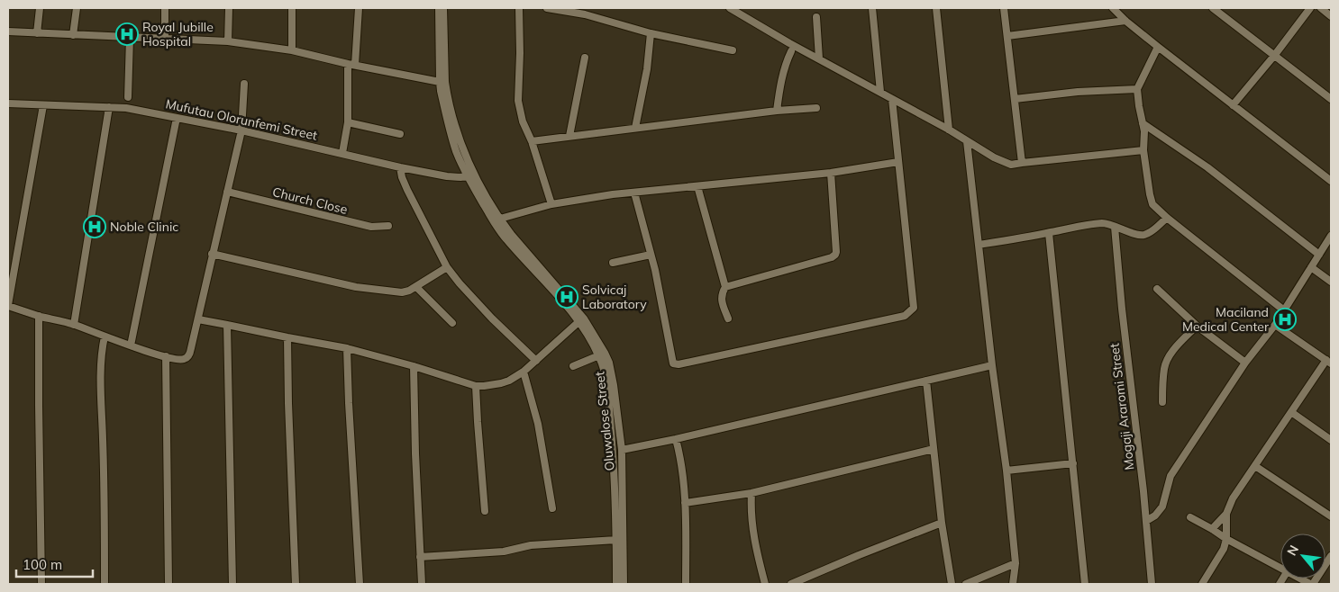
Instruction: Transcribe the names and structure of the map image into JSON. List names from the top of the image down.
{
  "streets": {
    "street": [
      "Mufutau Olorunfemi Street",
      "Church Close",
      "Mogaji Araromi Street",
      "Oluwalose Street"
    ]
  },
  "crossings": [
    ["Mufutau Olorunfemi Street", "Oluwalose Street"]
  ],
  "places": {
    "hospital": [
      "Royal Jubille Hospital",
      "Noble Clinic",
      "Solvicaj Laboratory",
      "Maciland Medical Center"
    ]
  },
  "scale_bar": "100 m",
  "north": "top left"
}
